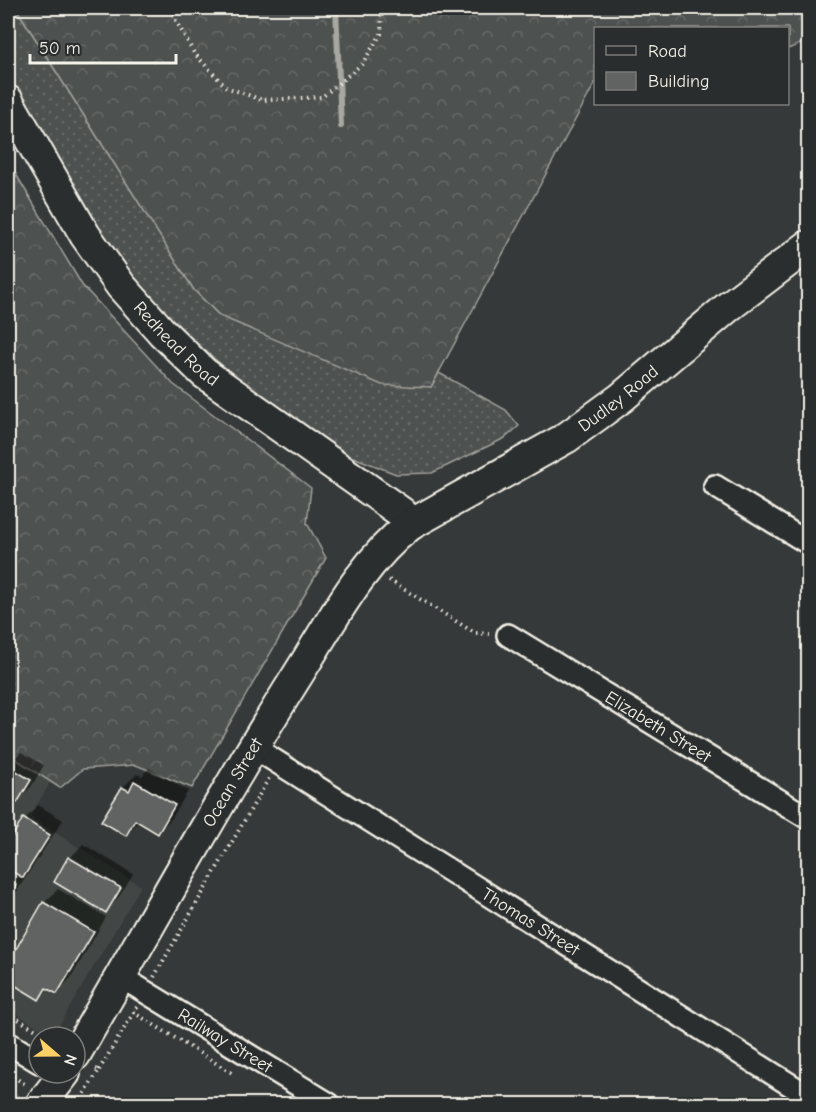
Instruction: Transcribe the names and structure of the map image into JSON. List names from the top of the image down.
{
  "streets": {
    "main road": ["Redhead Road", "Dudley Road", "Ocean Street"],
    "street": ["Elizabeth Street", "Thomas Street", "Railway Street"]
  },
  "crossings": [
    ["Redhead Road", "Dudley Road"],
    ["Redhead Road", "Ocean Street"],
    ["Dudley Road", "Ocean Street"],
    ["Ocean Street", "Thomas Street"],
    ["Ocean Street", "Railway Street"]
  ],
  "legend": ["Road", "Building"],
  "scale_bar": "50 m",
  "north": "right"
}
